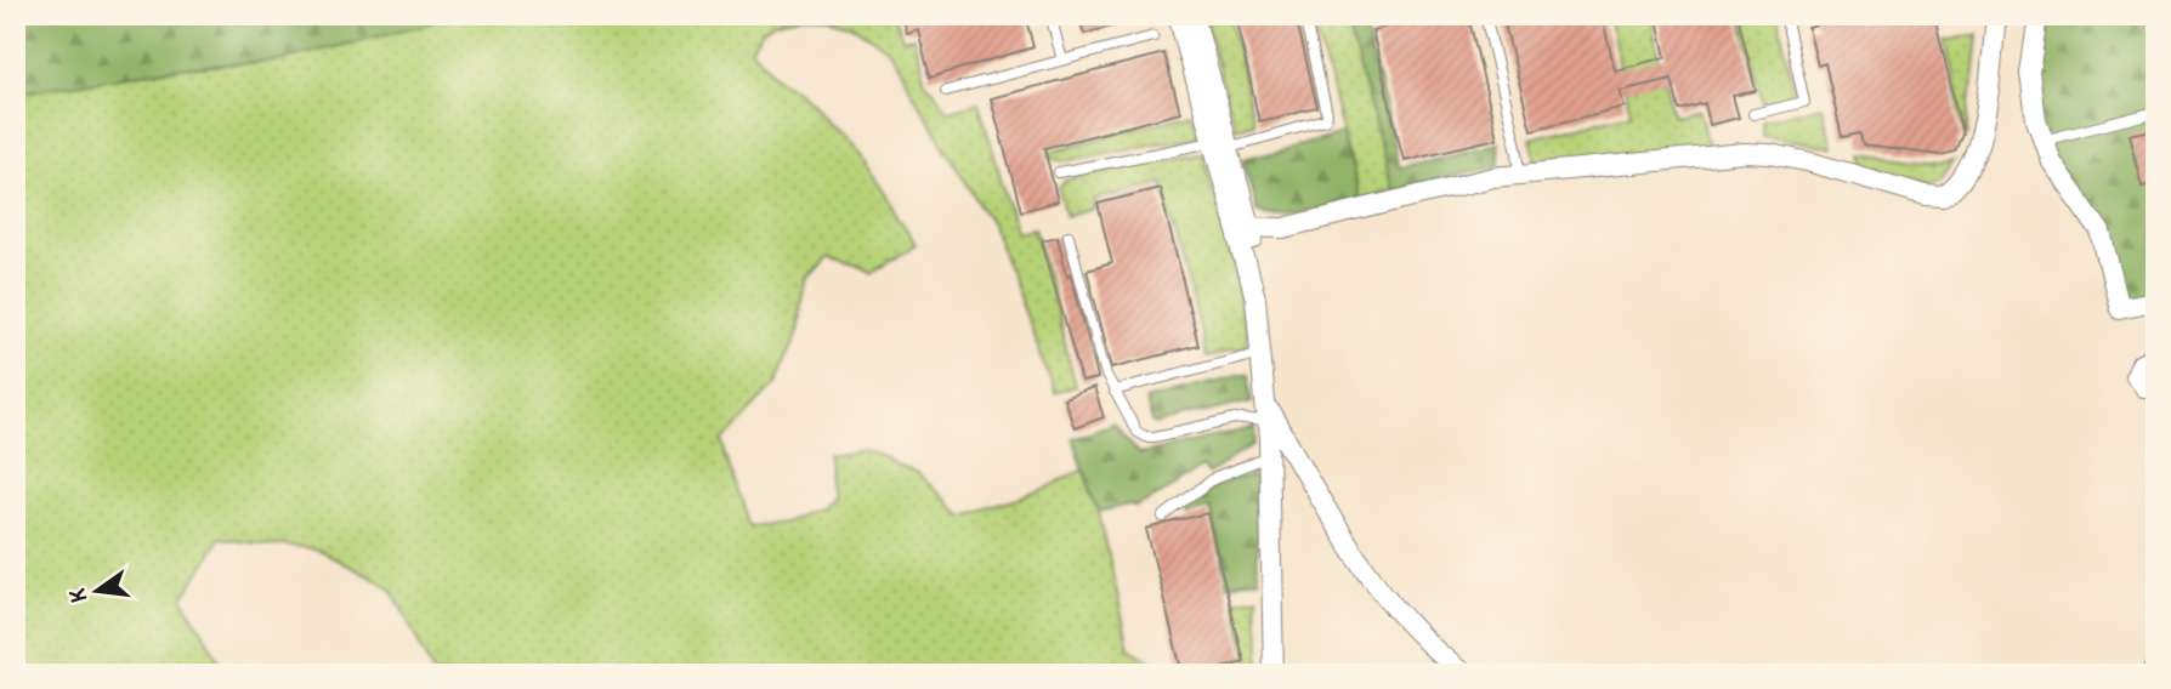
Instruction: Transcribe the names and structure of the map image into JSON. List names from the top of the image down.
{
  "north": "left"
}
